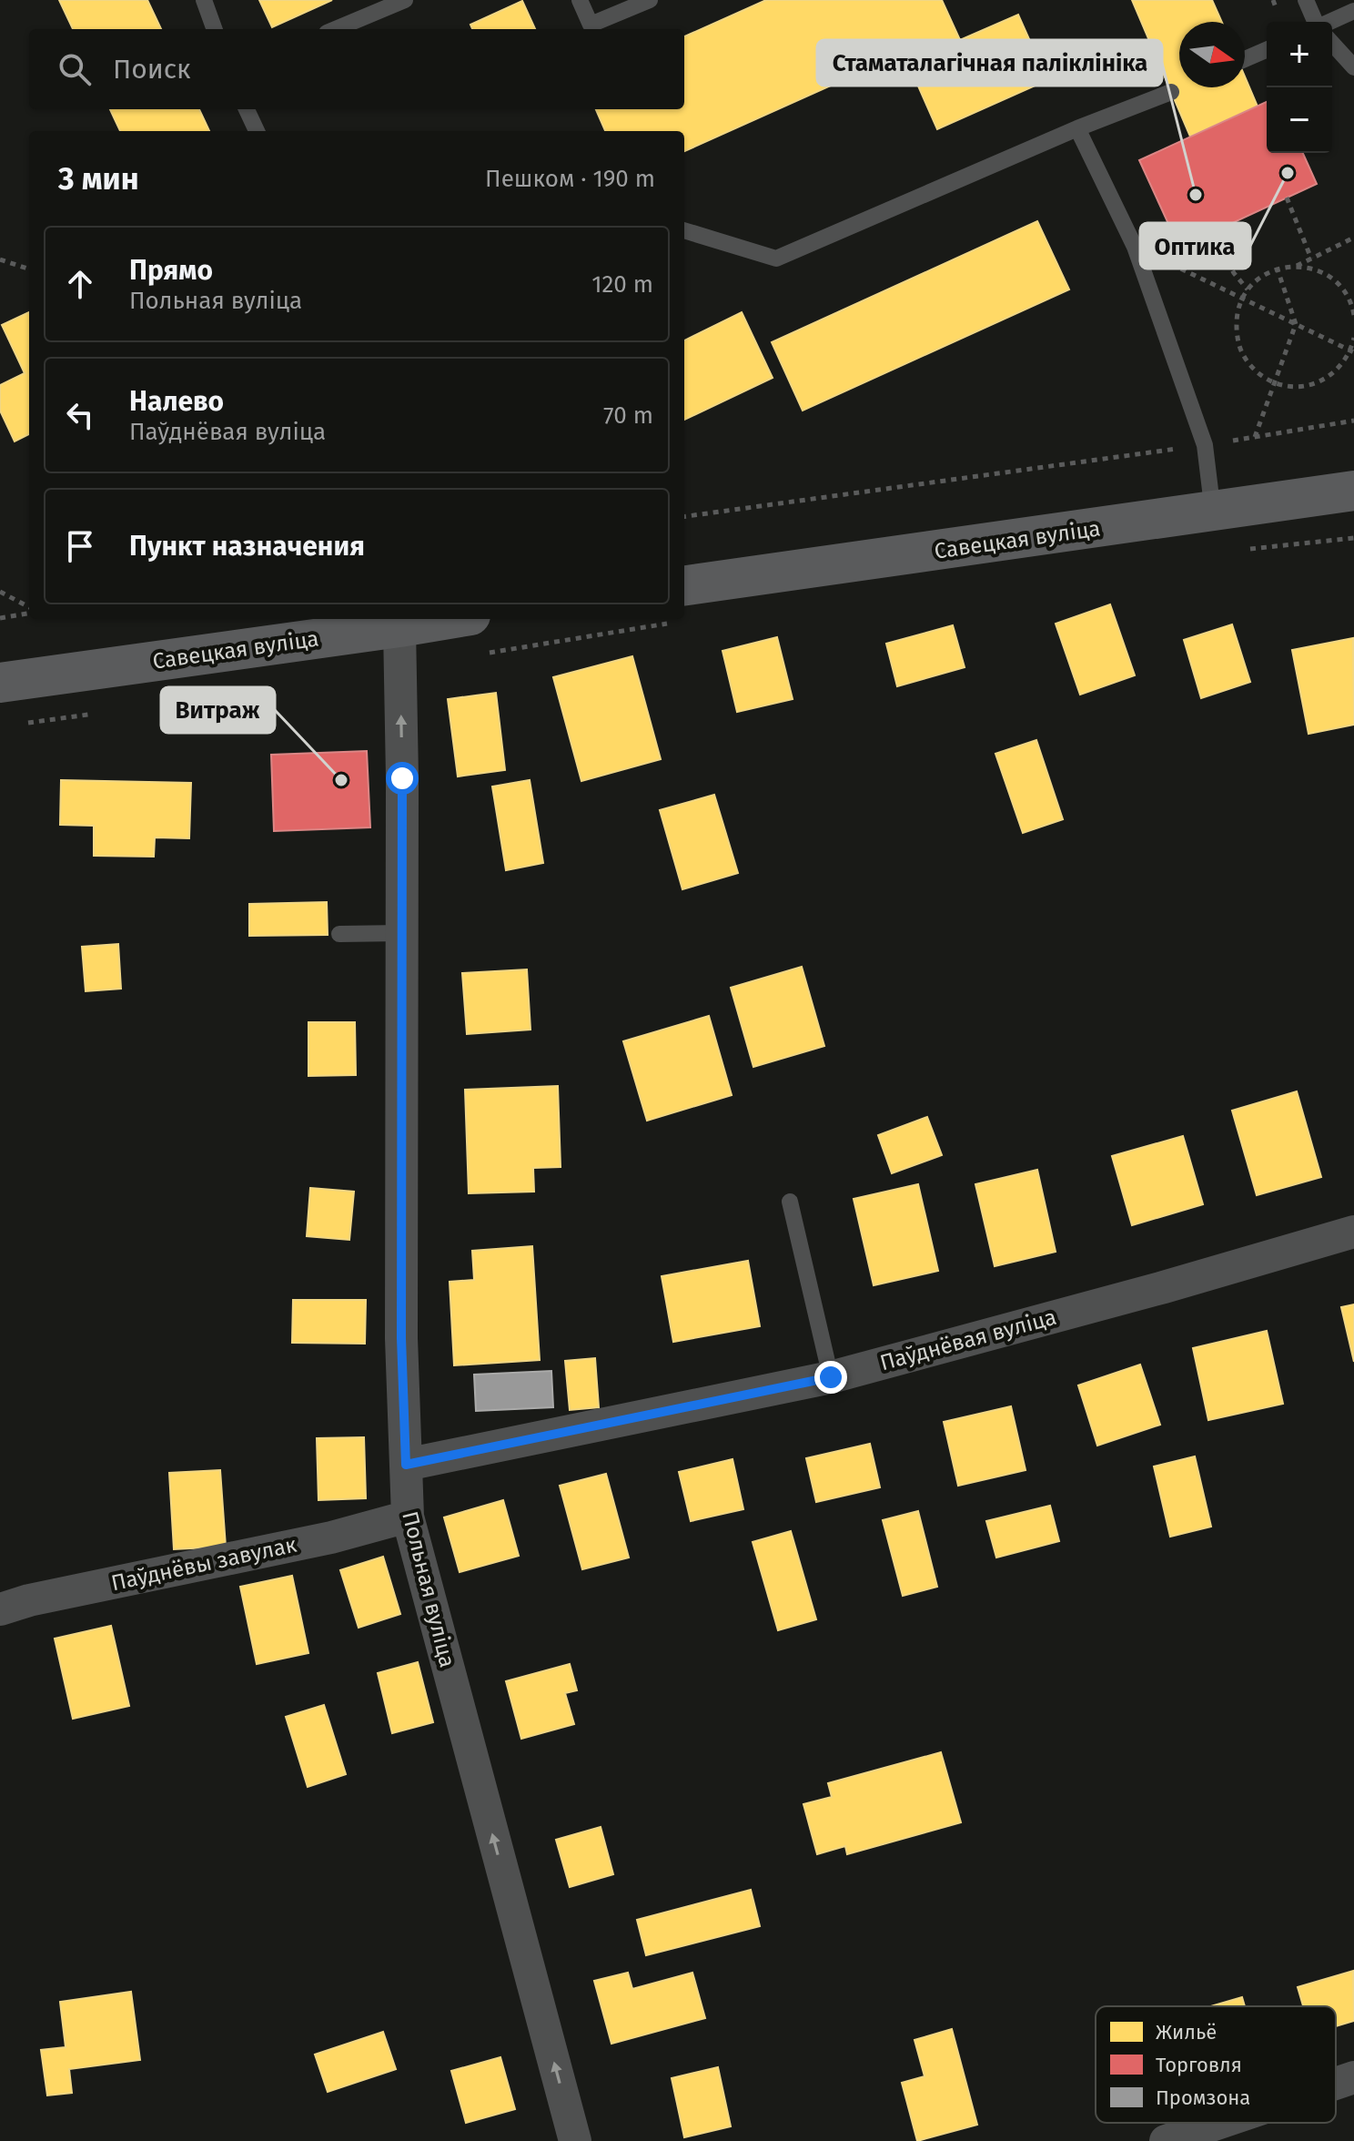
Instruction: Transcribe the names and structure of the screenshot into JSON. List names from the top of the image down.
{
  "streets": {
    "street": [
      "Савецкая вуліца",
      "Паўднёвая вуліца",
      "Паўднёвы завулак",
      "Польная вуліца"
    ]
  },
  "crossings": [
    ["Савецкая вуліца", "Польная вуліца"],
    ["Паўднёвая вуліца", "Польная вуліца"],
    ["Паўднёвы завулак", "Польная вуліца"]
  ],
  "one_way": ["Польная вуліца"],
  "places": ["Оптика", "Стаматалагічная паліклініка", "Витраж"],
  "legend": ["Жильё", "Торговля", "Промзона"],
  "north": "right",
  "page": {
    "map_buttons": ["+", "−"],
    "search": "Поиск",
    "heading": ["3 мин", "Пешком · 190 m"],
    "list": [
      ["Прямо", "Польная вуліца", "120 m"],
      ["Налево", "Паўднёвая вуліца", "70 m"],
      "Пункт назначения"
    ]
  }
}
